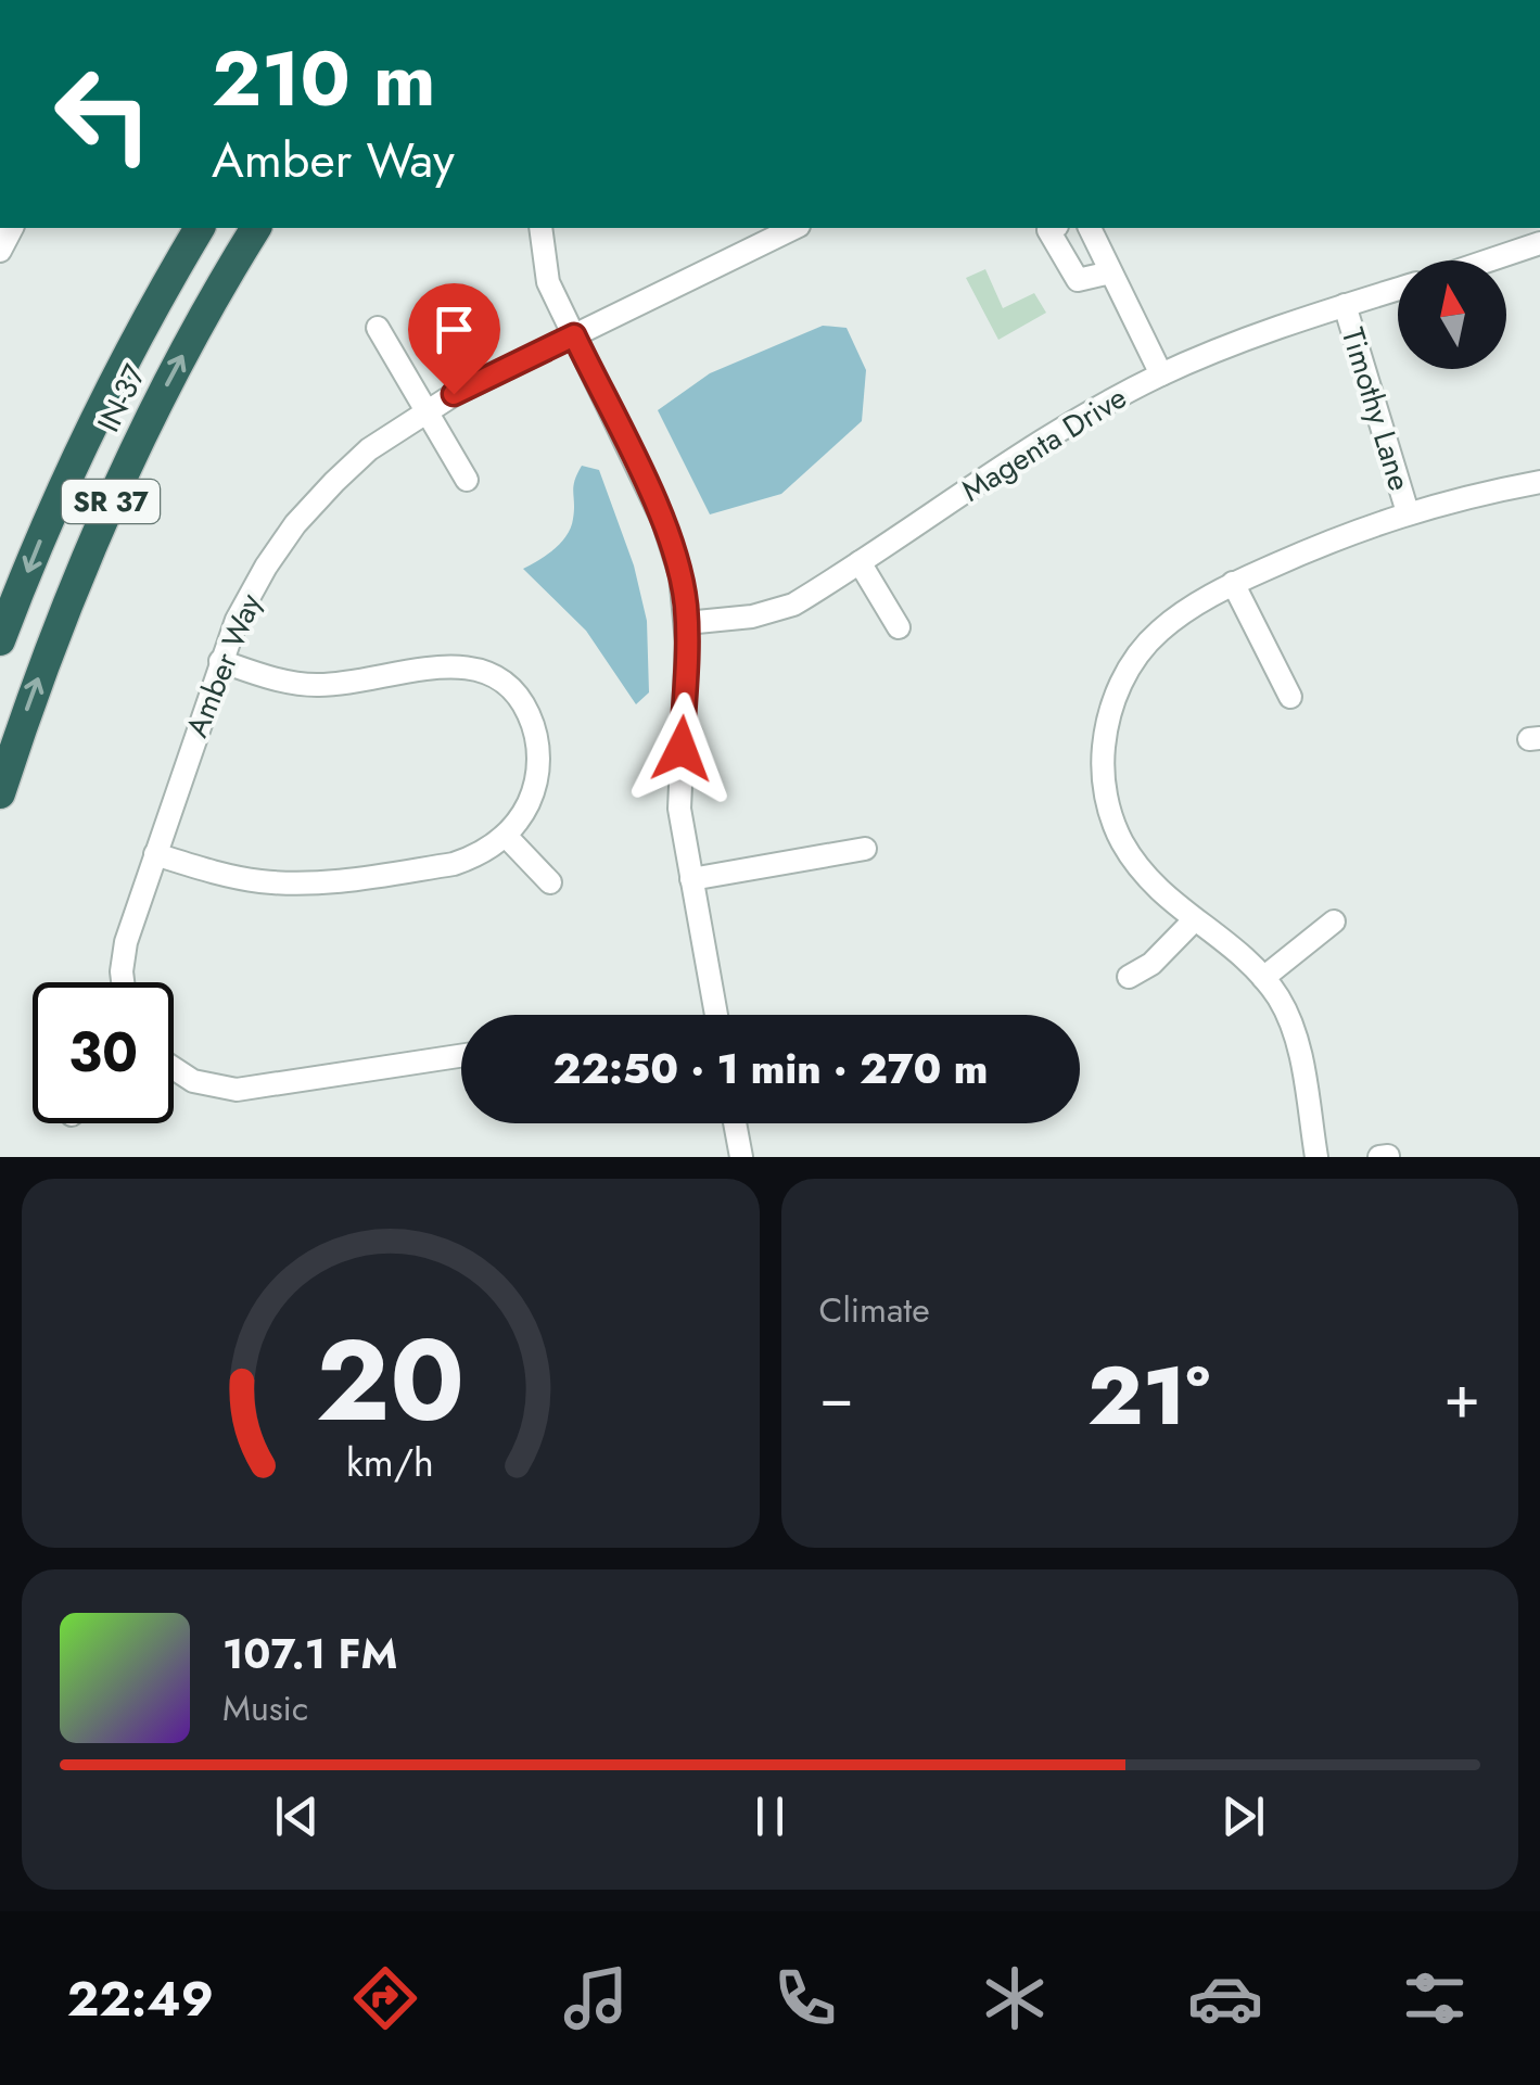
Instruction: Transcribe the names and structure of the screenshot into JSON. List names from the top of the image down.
{
  "streets": {
    "highway": ["IN-37", "SR 37"],
    "street": ["Timothy Lane", "Magenta Drive", "Amber Way"]
  },
  "crossings": [
    ["Timothy Lane", "Magenta Drive"]
  ],
  "north": "top",
  "page": {
    "turn": ["210 m", "Amber Way"],
    "limit": "30",
    "trip": "22:50 · 1 min · 270 m",
    "tile": "Climate",
    "heat": ["−", "21°", "+"],
    "song": ["107.1 FM", "Music"],
    "tabs": "22:49",
    "gauge": ["20", "km/h"]
  }
}
